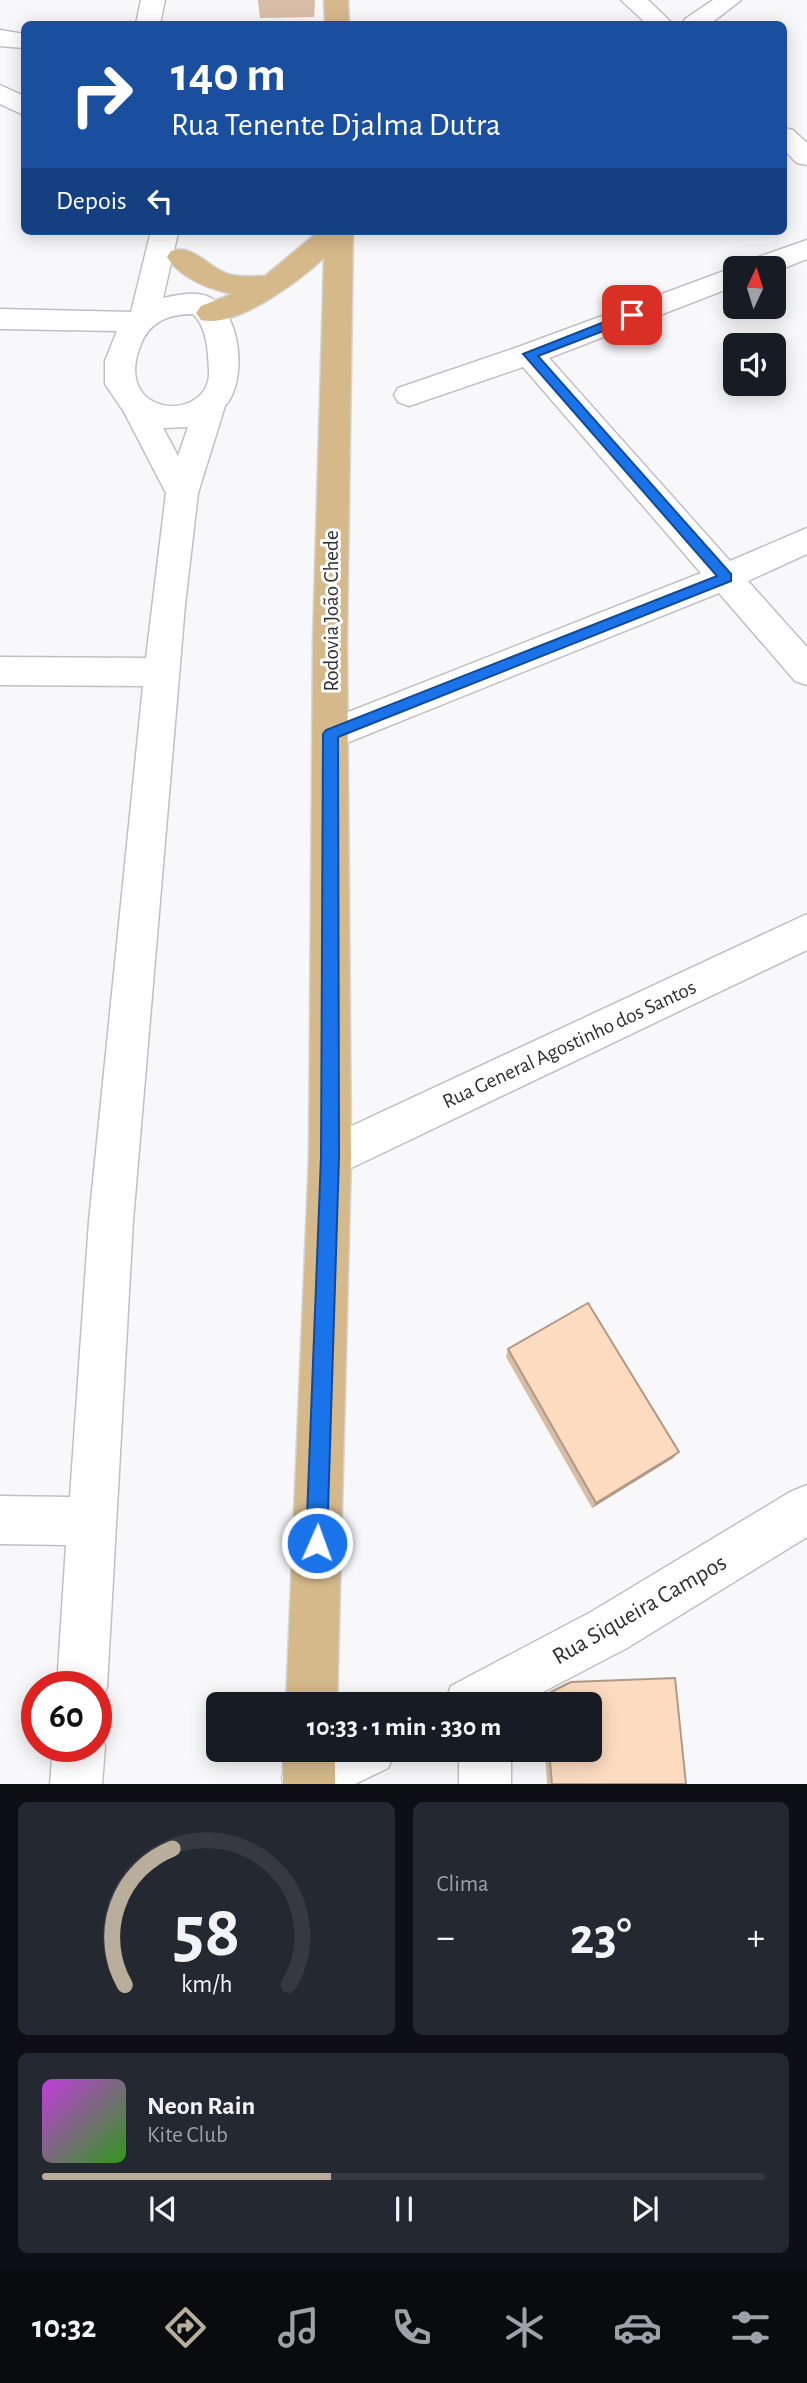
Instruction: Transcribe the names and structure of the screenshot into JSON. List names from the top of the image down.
{
  "streets": {
    "main road": ["Rodovia João Chede"],
    "street": ["Rua General Agostinho dos Santos", "Rua Siqueira Campos"]
  },
  "crossings": [
    ["Rodovia João Chede", "Rua General Agostinho dos Santos"]
  ],
  "north": "top",
  "page": {
    "turn": ["140 m", "Rua Tenente Djalma Dutra"],
    "then": "Depois",
    "limit": "60",
    "trip": "10:33 · 1 min · 330 m",
    "tile": "Clima",
    "heat": ["−", "23°", "+"],
    "song": ["Neon Rain", "Kite Club"],
    "tabs": "10:32",
    "gauge": ["58", "km/h"]
  }
}
